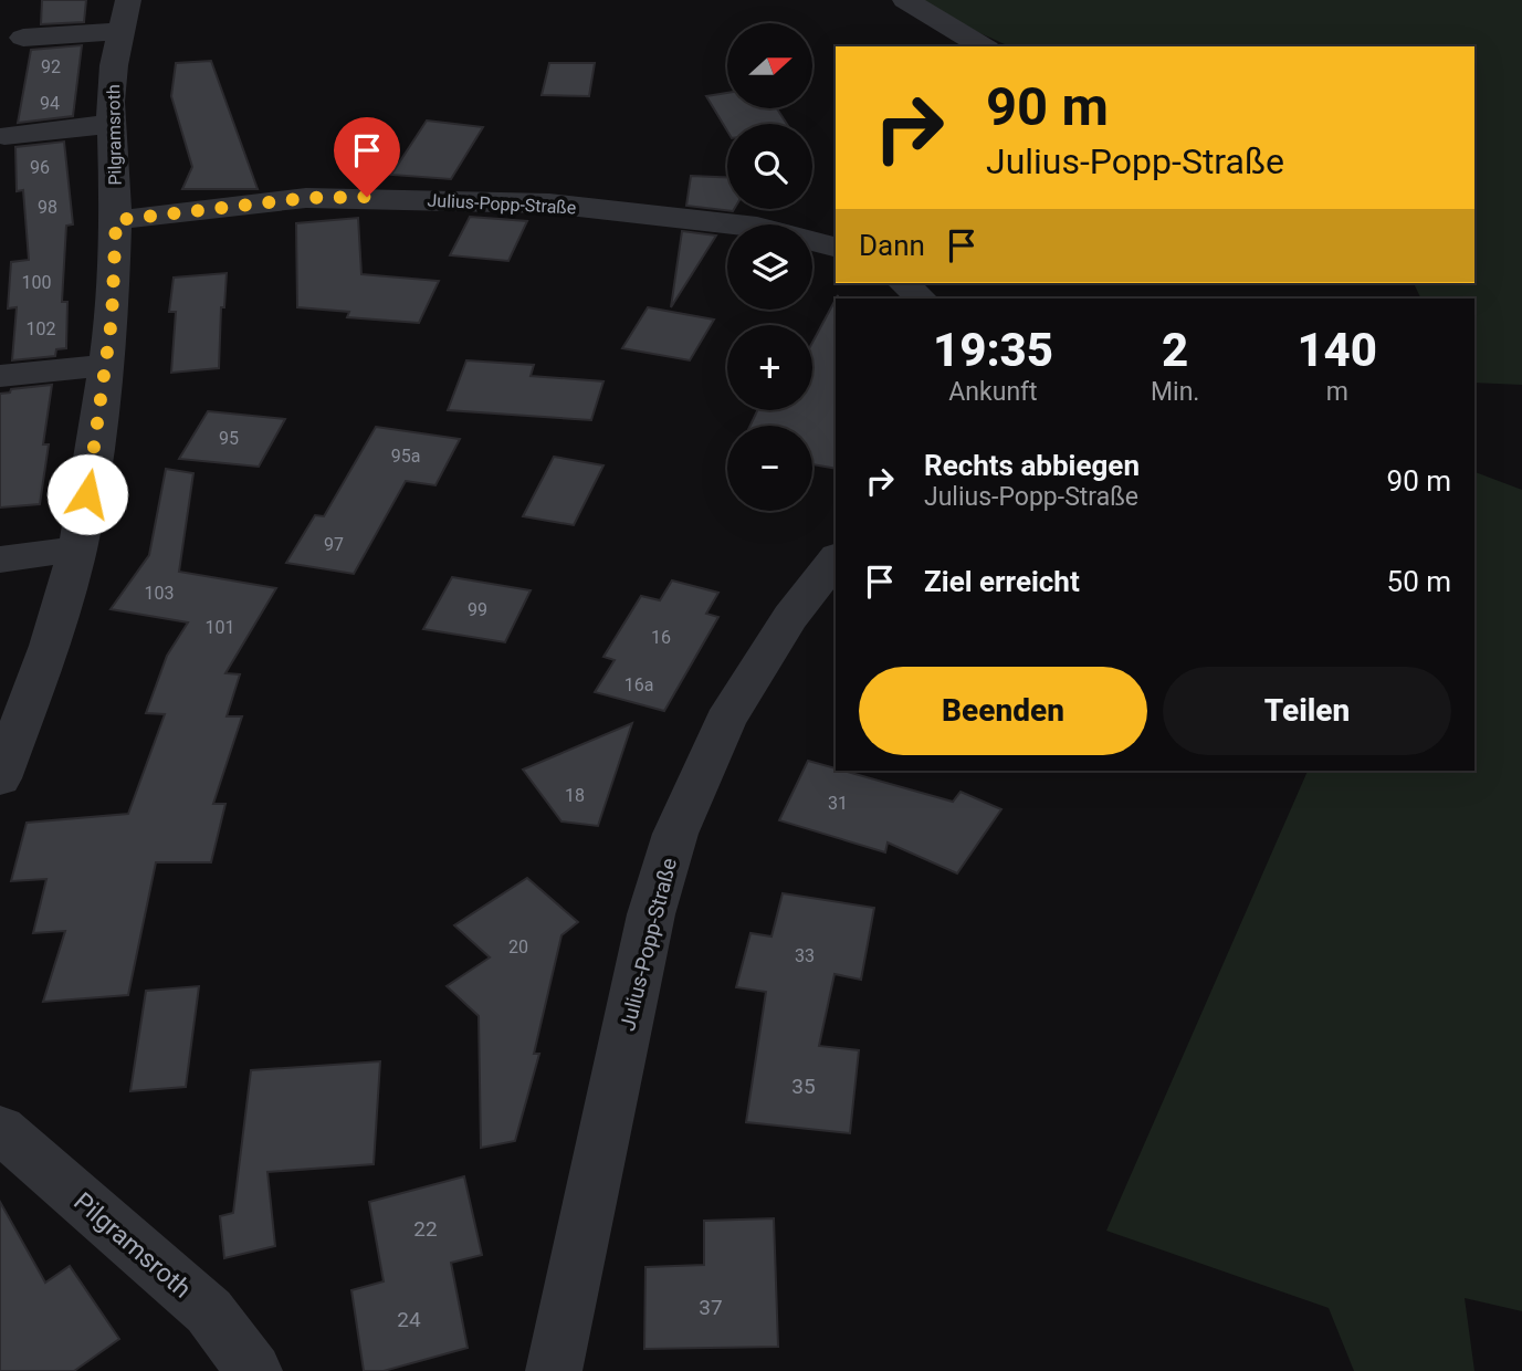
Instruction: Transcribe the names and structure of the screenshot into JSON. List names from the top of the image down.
{
  "streets": {
    "street": ["Pilgramsroth", "Julius-Popp-Straße"]
  },
  "crossings": [
    ["Pilgramsroth", "Julius-Popp-Straße"]
  ],
  "house_numbers": [
    "92",
    "94",
    "96",
    "98",
    "100",
    "102",
    "95",
    "95a",
    "97",
    "103",
    "99",
    "101",
    "16",
    "16a",
    "18",
    "31",
    "20",
    "33",
    "35",
    "22",
    "37",
    "24"
  ],
  "north": "right",
  "page": {
    "map_buttons": ["+", "−"],
    "turn": ["90 m", "Julius-Popp-Straße"],
    "then": "Dann",
    "eta": [
      "19:35",
      "Ankunft",
      "2",
      "Min.",
      "140",
      "m"
    ],
    "list": [
      {
        "name": "Rechts abbiegen",
        "note": "Julius-Popp-Straße",
        "value": "90 m"
      },
      {
        "name": "Ziel erreicht",
        "value": "50 m"
      }
    ],
    "buttons": ["Beenden", "Teilen"]
  }
}
